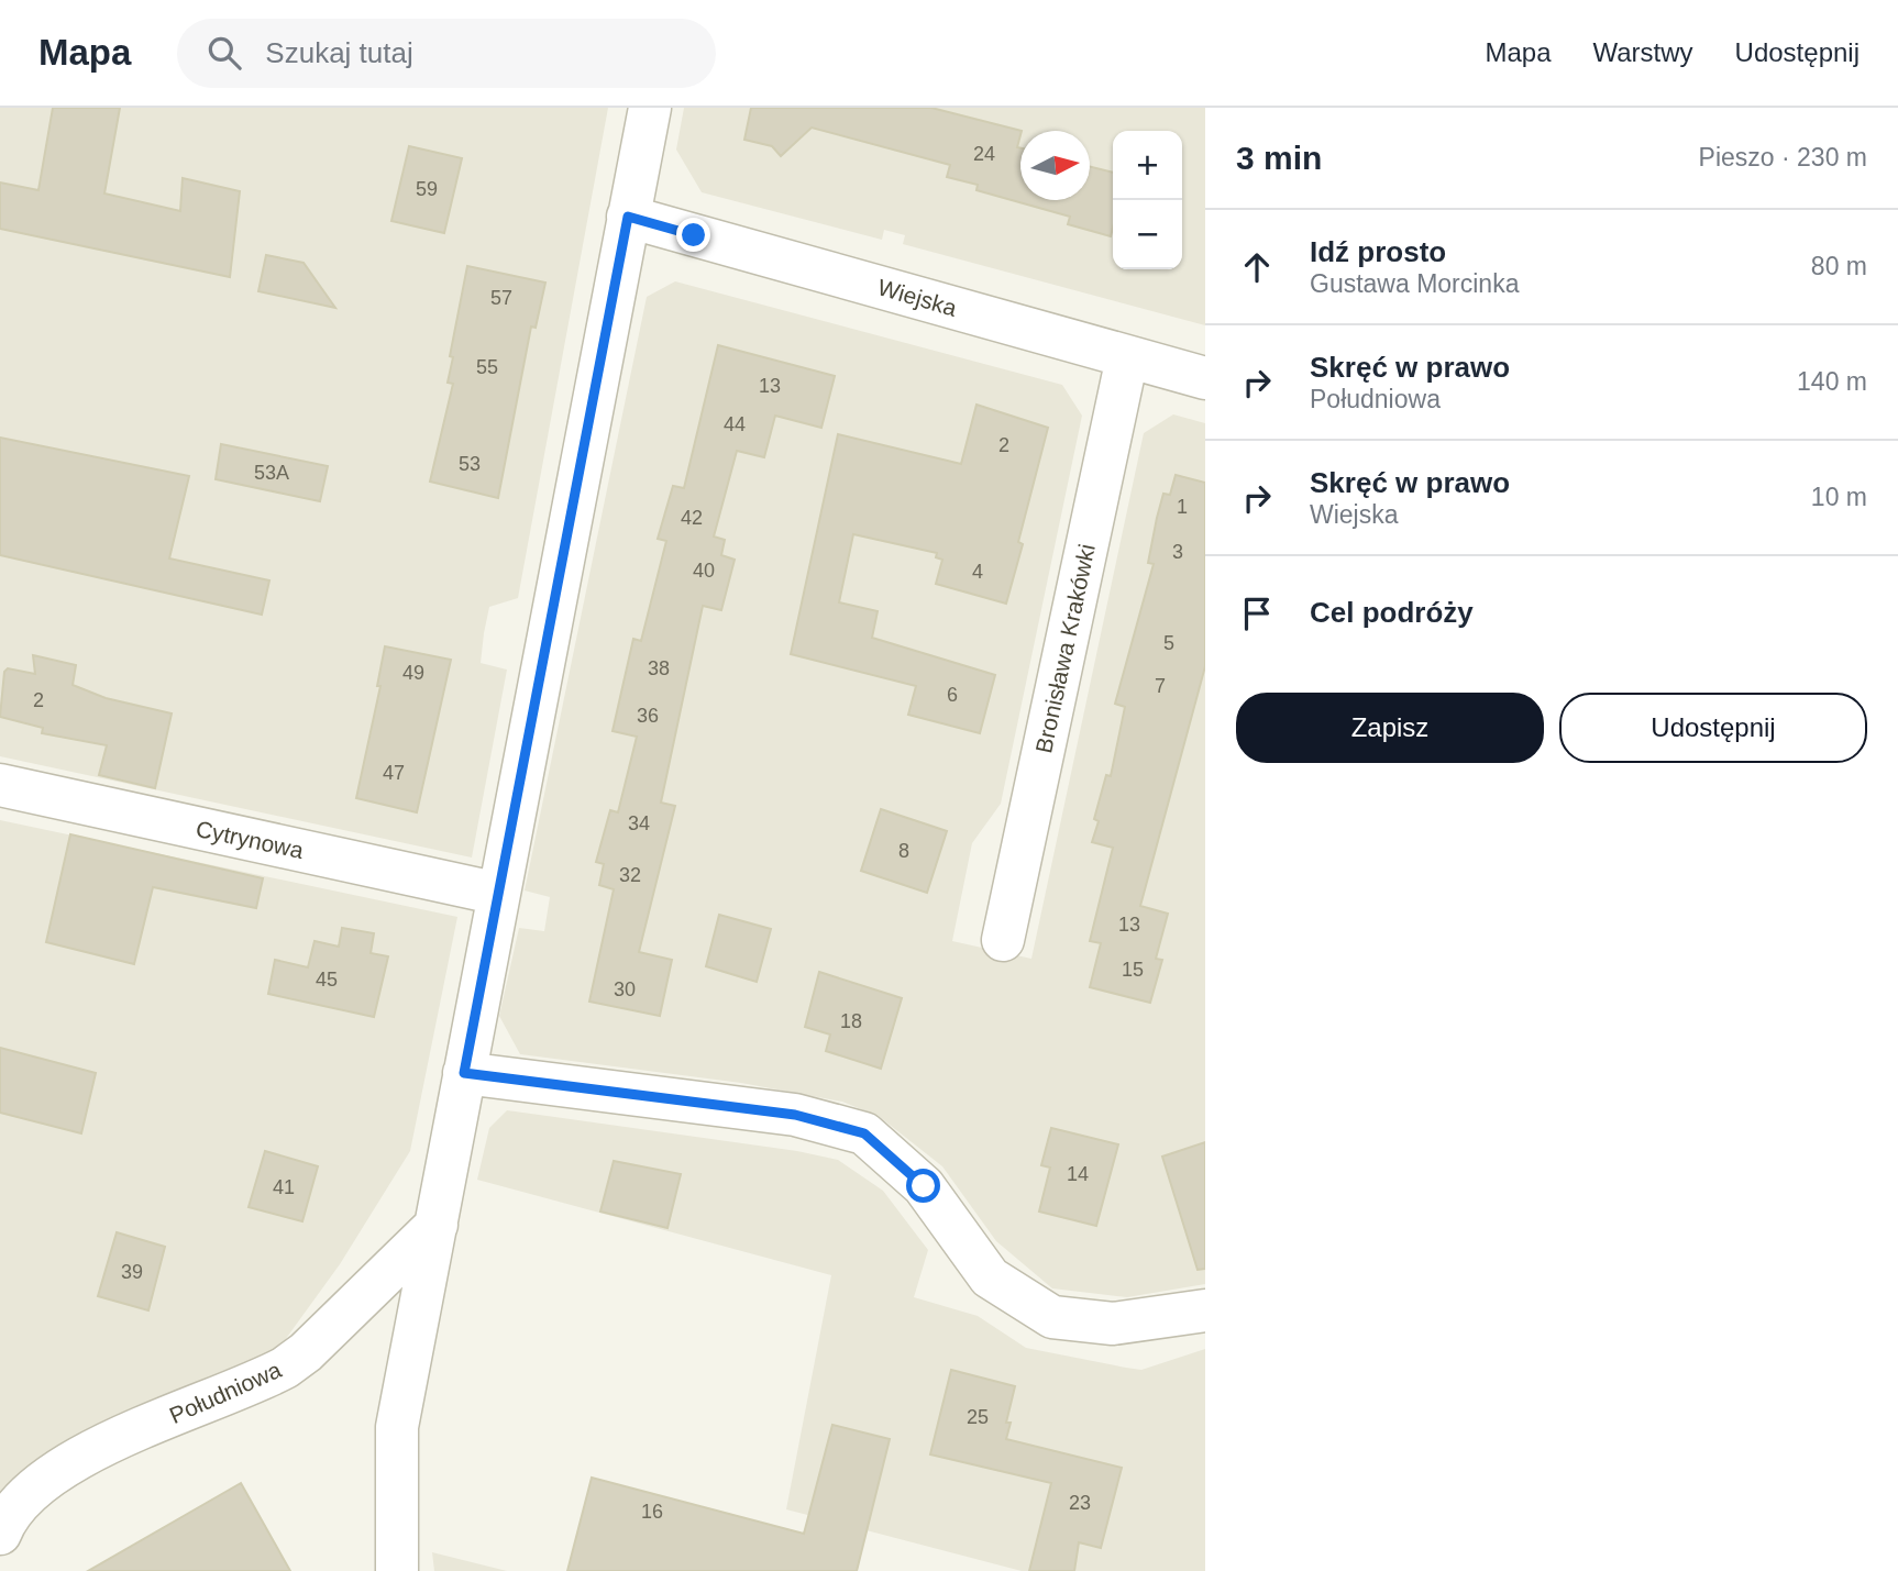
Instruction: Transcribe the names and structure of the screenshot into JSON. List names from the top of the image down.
{
  "streets": {
    "street": [
      "Wiejska",
      "Bronisława Krakówki",
      "Cytrynowa",
      "Południowa"
    ]
  },
  "crossings": [
    ["Wiejska", "Bronisława Krakówki"]
  ],
  "house_numbers": [
    "24",
    "59",
    "57",
    "55",
    "13",
    "44",
    "2",
    "53",
    "53A",
    "1",
    "42",
    "3",
    "40",
    "4",
    "5",
    "38",
    "49",
    "7",
    "6",
    "2",
    "36",
    "47",
    "34",
    "8",
    "32",
    "13",
    "15",
    "45",
    "30",
    "18",
    "14",
    "41",
    "39",
    "25",
    "23",
    "16"
  ],
  "north": "right",
  "page": {
    "header": "Mapa",
    "search": "Szukaj tutaj",
    "nav": ["Mapa", "Warstwy", "Udostępnij"],
    "heading": ["3 min", "Pieszo · 230 m"],
    "map_buttons": ["+", "−"],
    "list": [
      ["Idź prosto", "Gustawa Morcinka", "80 m"],
      ["Skręć w prawo", "Południowa", "140 m"],
      ["Skręć w prawo", "Wiejska", "10 m"],
      "Cel podróży"
    ],
    "buttons": ["Zapisz", "Udostępnij"]
  }
}
